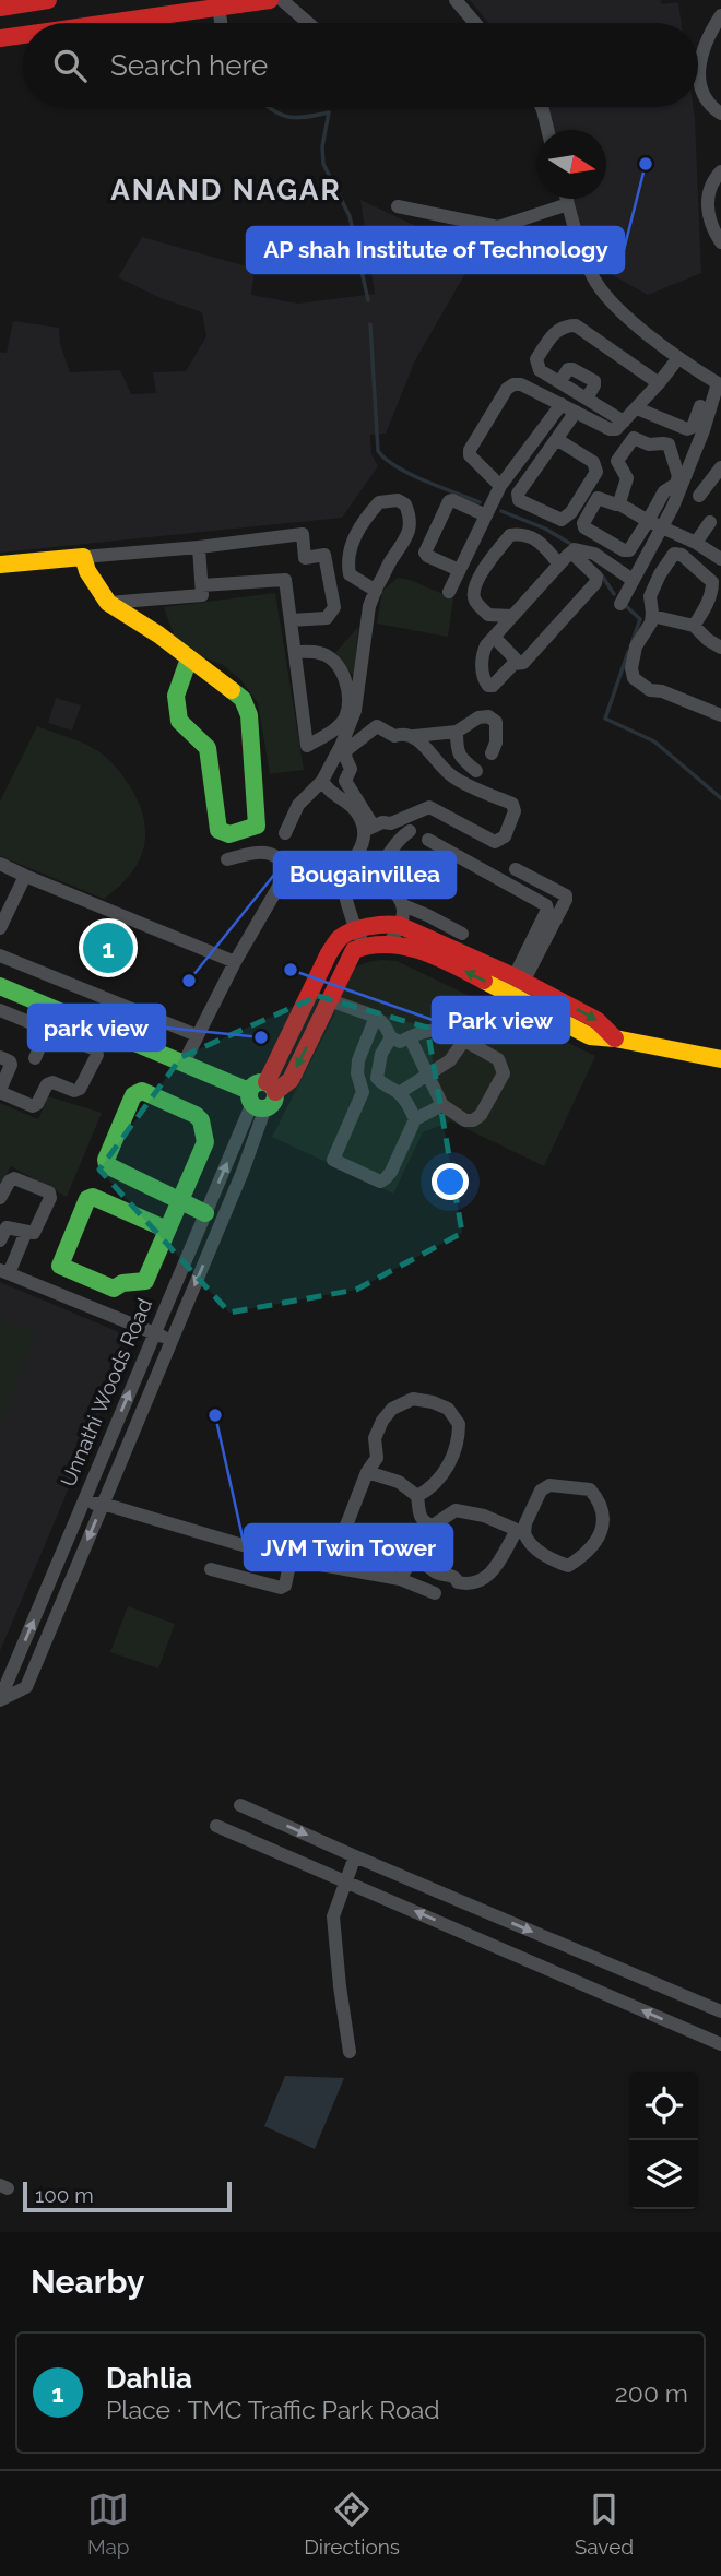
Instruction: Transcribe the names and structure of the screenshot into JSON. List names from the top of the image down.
{
  "streets": {
    "street": ["Unnathi Woods Road"]
  },
  "districts": ["ANAND NAGAR"],
  "places": [
    "AP shah Institute of Technology",
    "Park view",
    "Bougainvillea",
    "park view",
    "JVM Twin Tower"
  ],
  "scale_bar": "100 m",
  "north": "right",
  "page": {
    "search": "Search here",
    "pins": "1",
    "scale": "100 m",
    "heading": "Nearby",
    "list": [
      {
        "mark": "1",
        "name": "Dahlia",
        "note": "Place · TMC Traffic Park Road",
        "value": "200 m"
      }
    ],
    "nav": ["Map", "Directions", "Saved"]
  }
}
